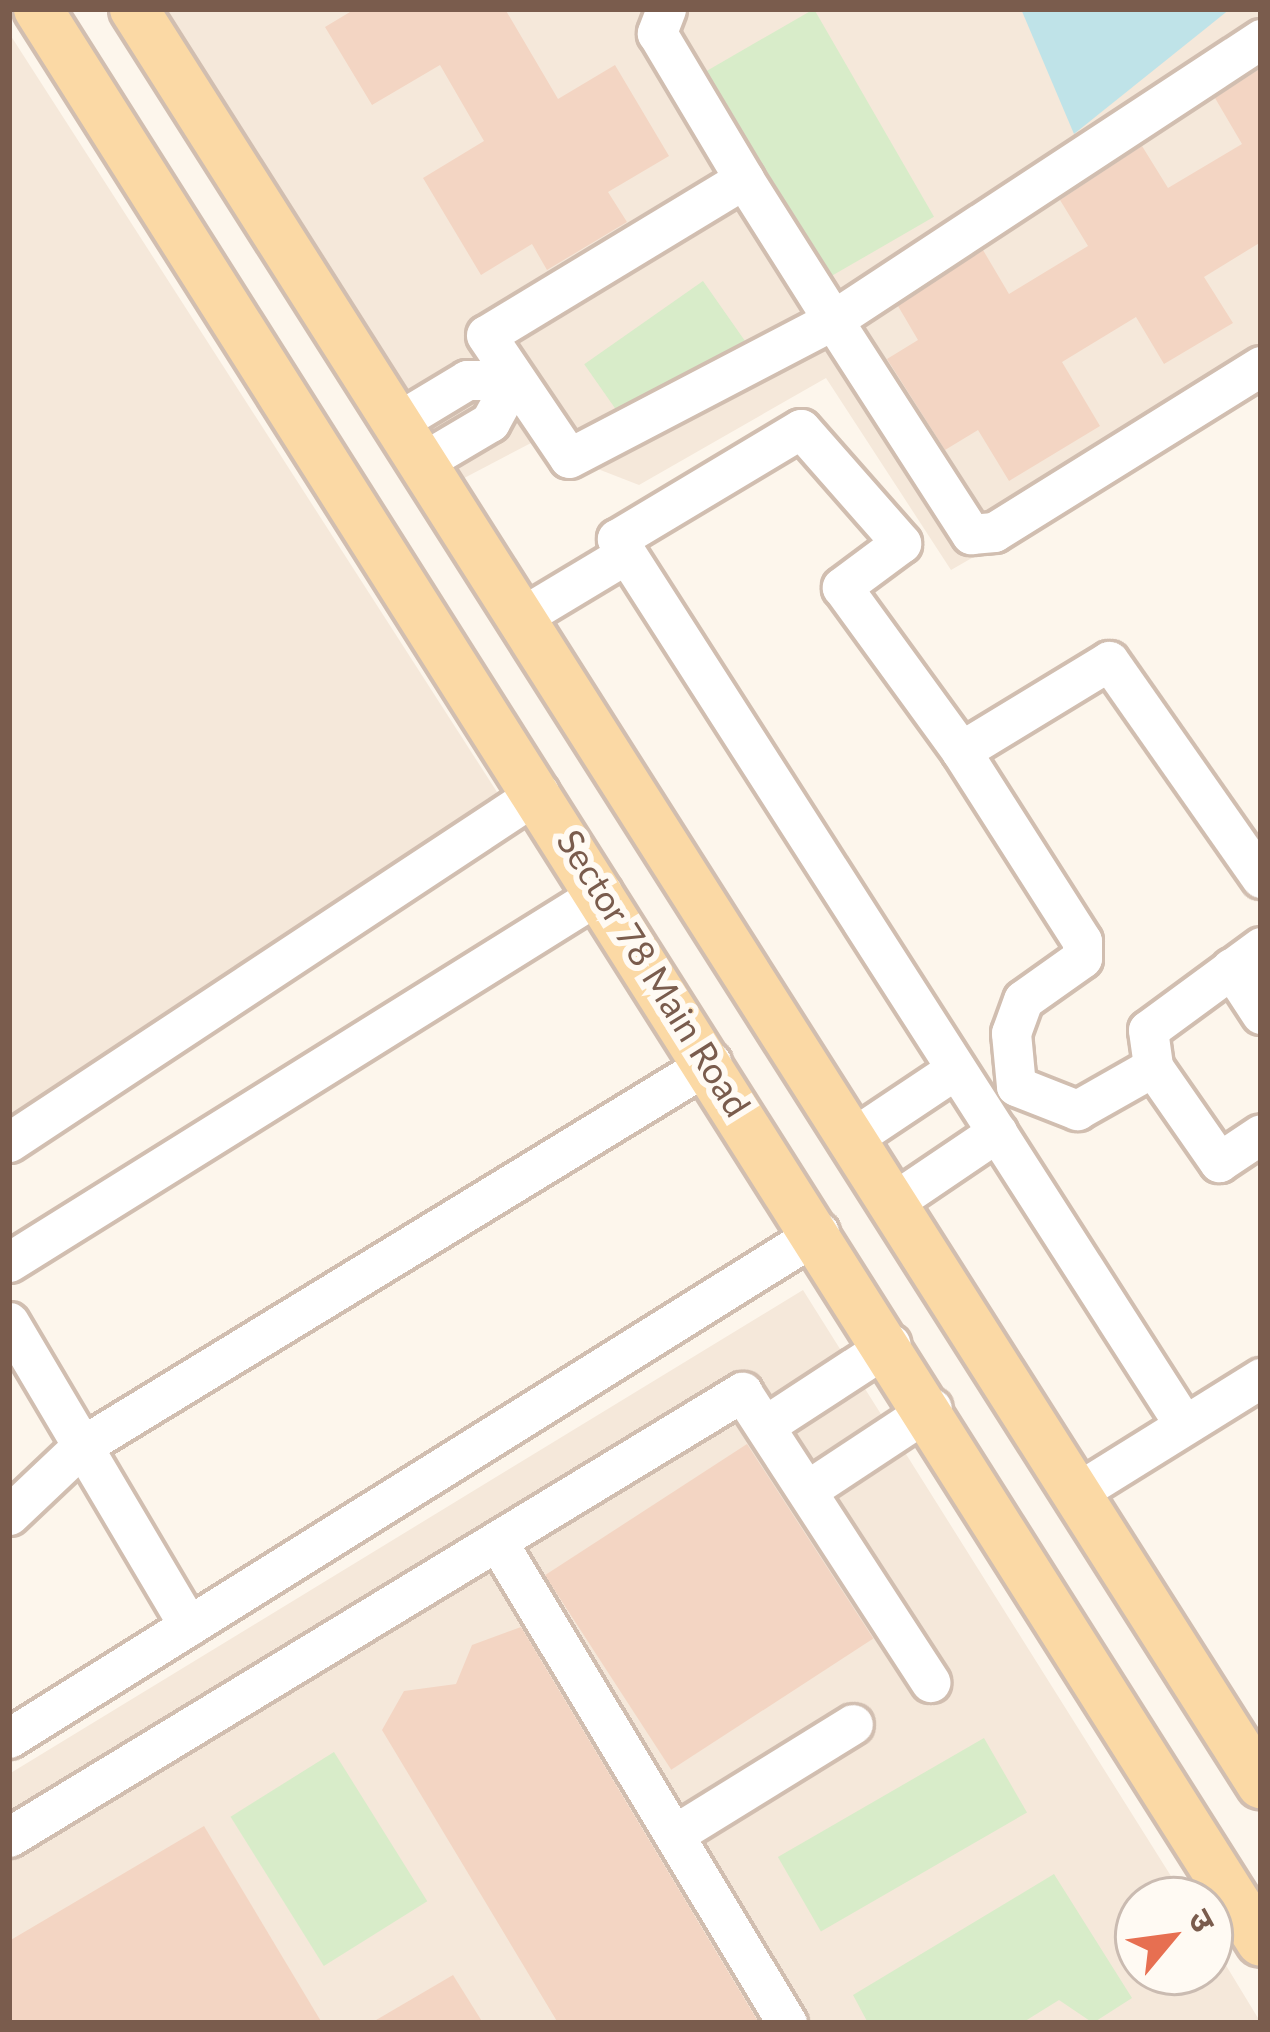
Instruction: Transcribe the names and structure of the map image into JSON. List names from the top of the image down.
{
  "streets": {
    "main road": ["Sector 78 Main Road"]
  },
  "north": "top right"
}
